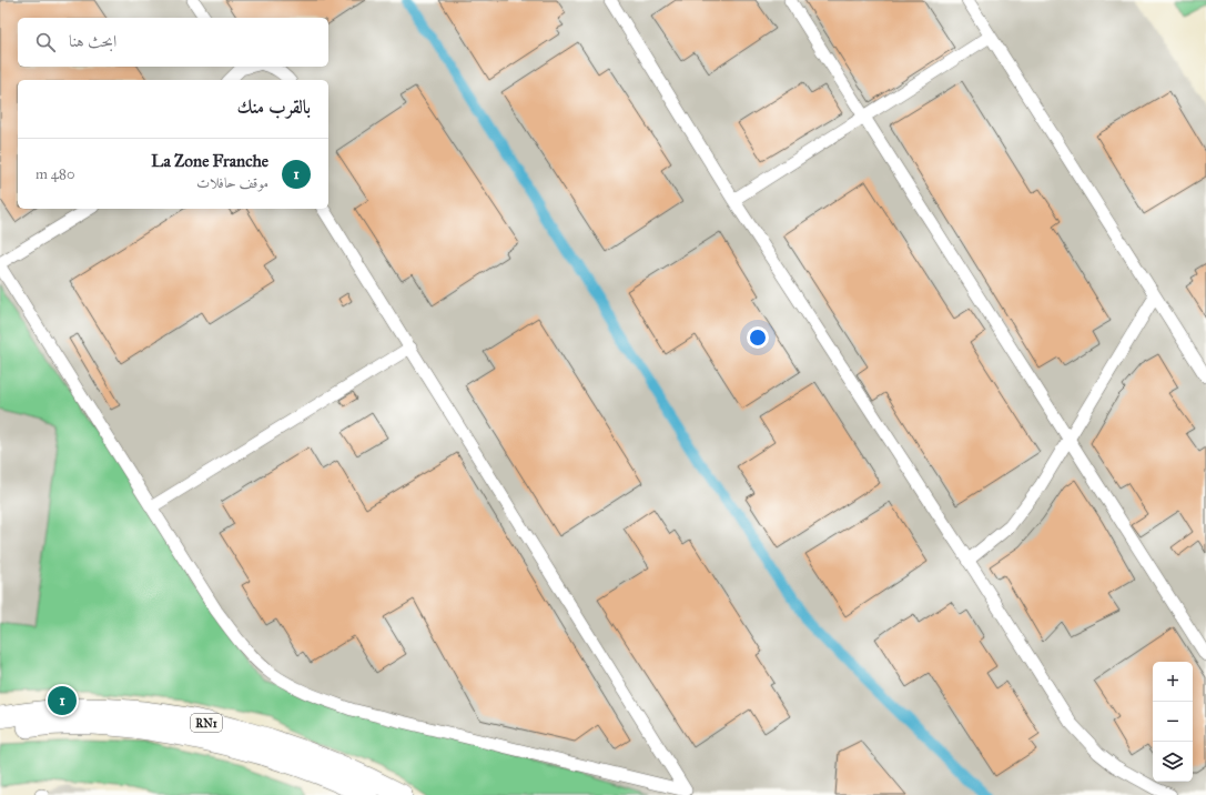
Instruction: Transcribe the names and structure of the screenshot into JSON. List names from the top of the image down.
{
  "streets": {
    "highway": ["RN1"]
  },
  "page": {
    "search": "ابحث هنا",
    "heading": "بالقرب منك",
    "list": [
      {
        "mark": "1",
        "name": "La Zone Franche",
        "note": "موقف حافلات",
        "value": "480 m"
      }
    ],
    "map_buttons": ["+", "−"],
    "pins": "1"
  }
}
